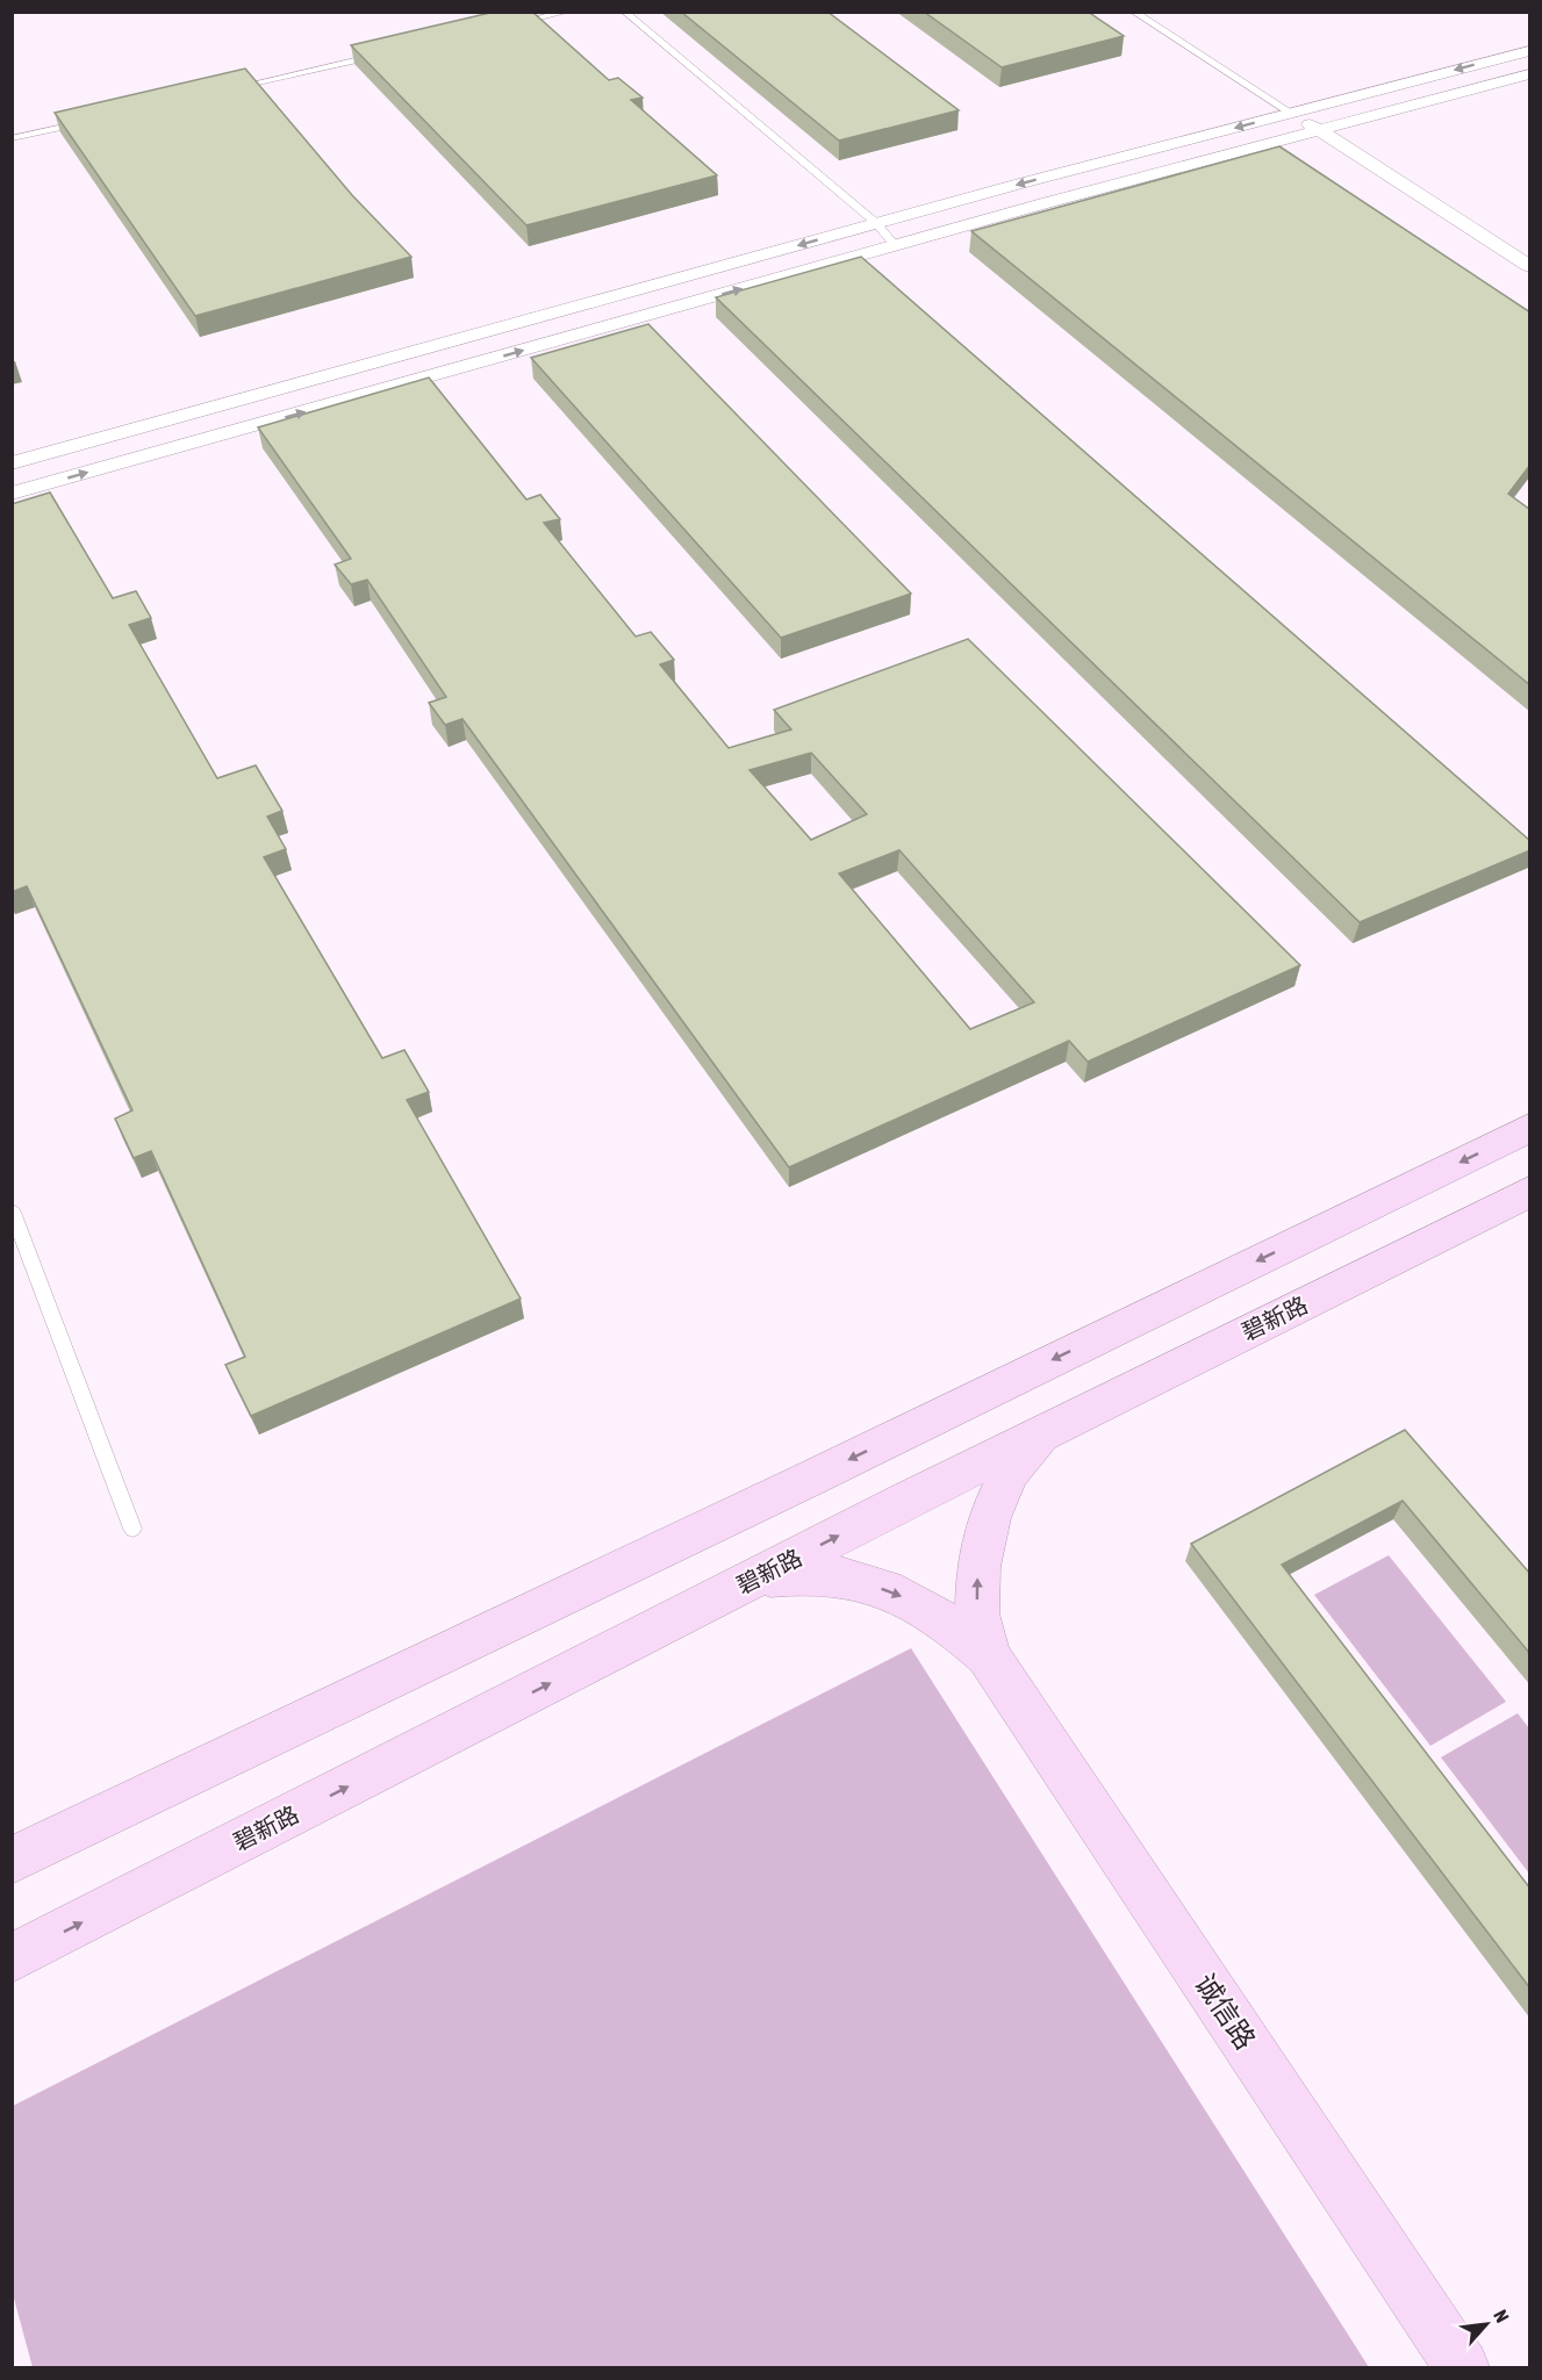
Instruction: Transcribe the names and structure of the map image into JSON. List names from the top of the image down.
{
  "streets": {
    "main road": ["碧新路", "诚信路"]
  },
  "crossings": [
    ["碧新路", "诚信路"]
  ],
  "north": "top right"
}
